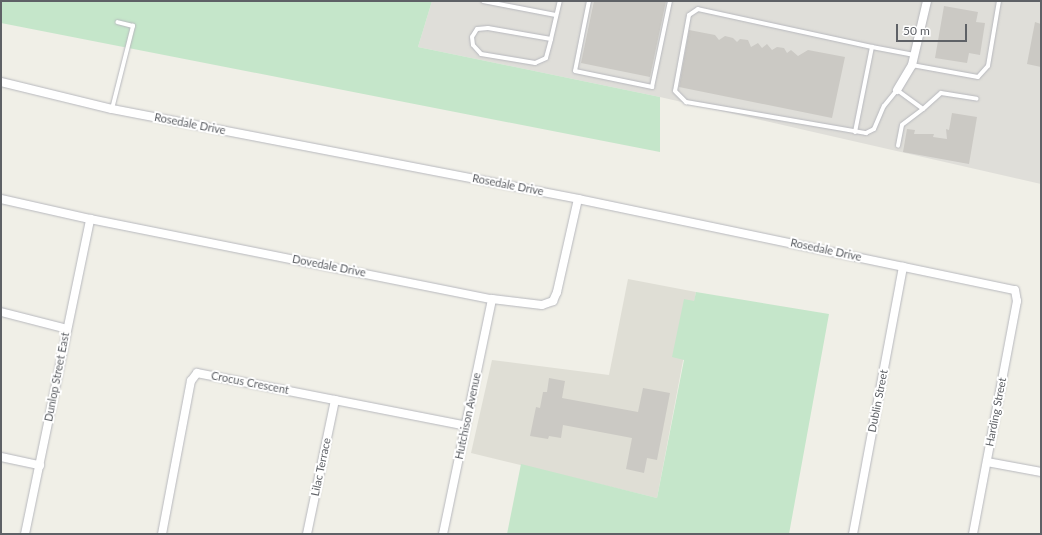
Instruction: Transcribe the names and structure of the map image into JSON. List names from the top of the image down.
{
  "streets": {
    "street": [
      "Rosedale Drive",
      "Dovedale Drive",
      "Dunlop Street East",
      "Crocus Crescent",
      "Dublin Street",
      "Harding Street",
      "Hutchison Avenue",
      "Lilac Terrace"
    ]
  },
  "crossings": [
    ["Rosedale Drive", "Dovedale Drive"],
    ["Rosedale Drive", "Dublin Street"],
    ["Rosedale Drive", "Harding Street"],
    ["Dovedale Drive", "Dunlop Street East"],
    ["Dovedale Drive", "Hutchison Avenue"],
    ["Crocus Crescent", "Hutchison Avenue"],
    ["Crocus Crescent", "Lilac Terrace"]
  ],
  "scale_bar": "50 m"
}
